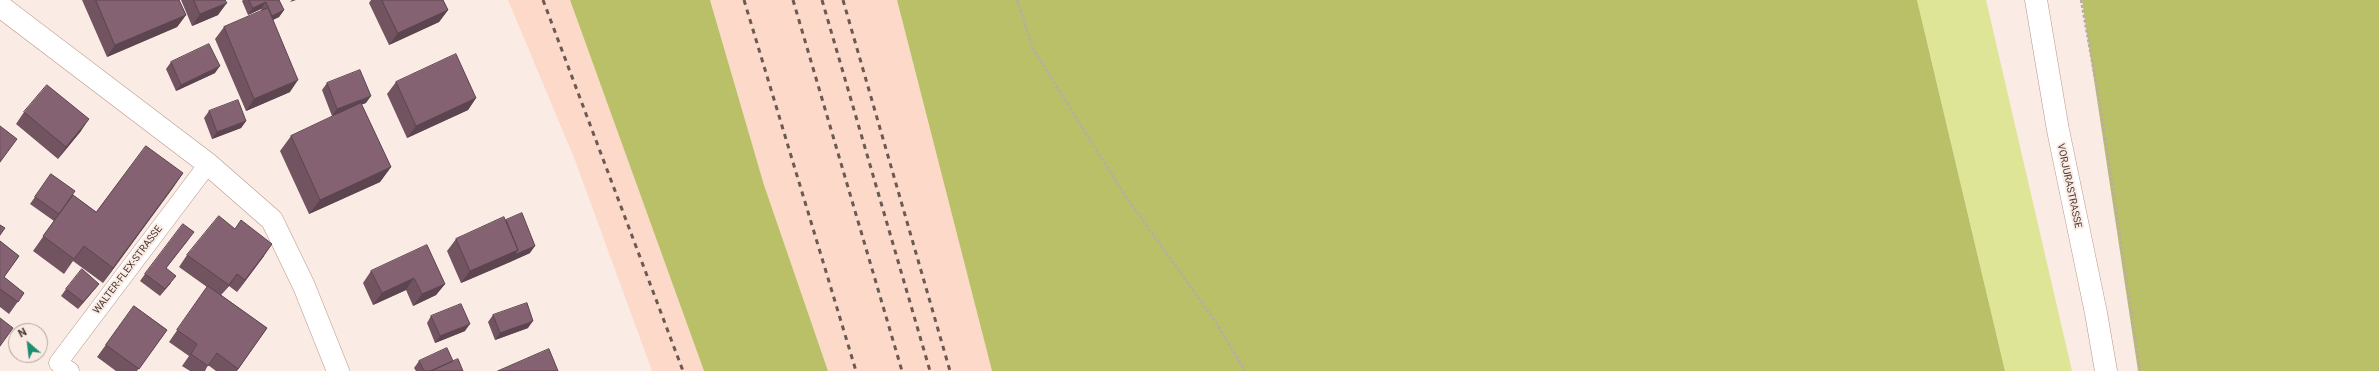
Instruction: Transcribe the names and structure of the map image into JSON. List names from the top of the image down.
{
  "streets": {
    "street": ["VORJURASTRASSE"],
    "lane": ["WALTER-FLEX-STRASSE"]
  },
  "north": "top left"
}
